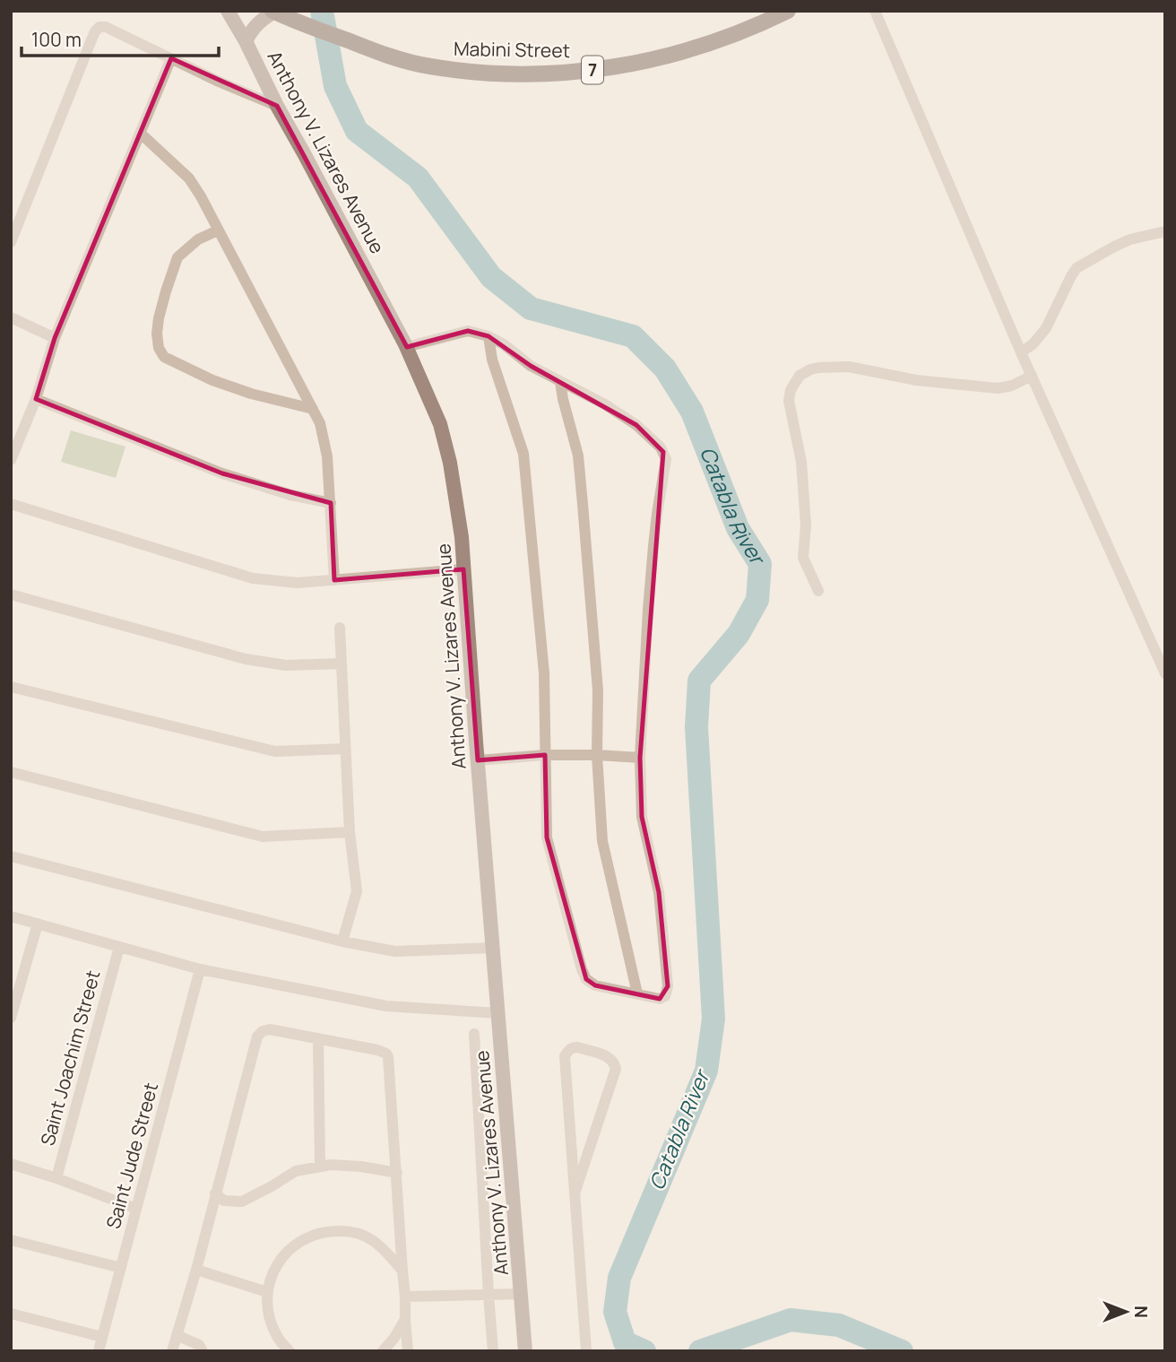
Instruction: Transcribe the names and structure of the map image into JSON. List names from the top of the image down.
{
  "streets": {
    "main road": ["Mabini Street", "7", "Anthony V. Lizares Avenue"],
    "street": ["Saint Joachim Street", "Saint Jude Street"]
  },
  "water": ["Catabla River"],
  "scale_bar": "100 m",
  "north": "right"
}
